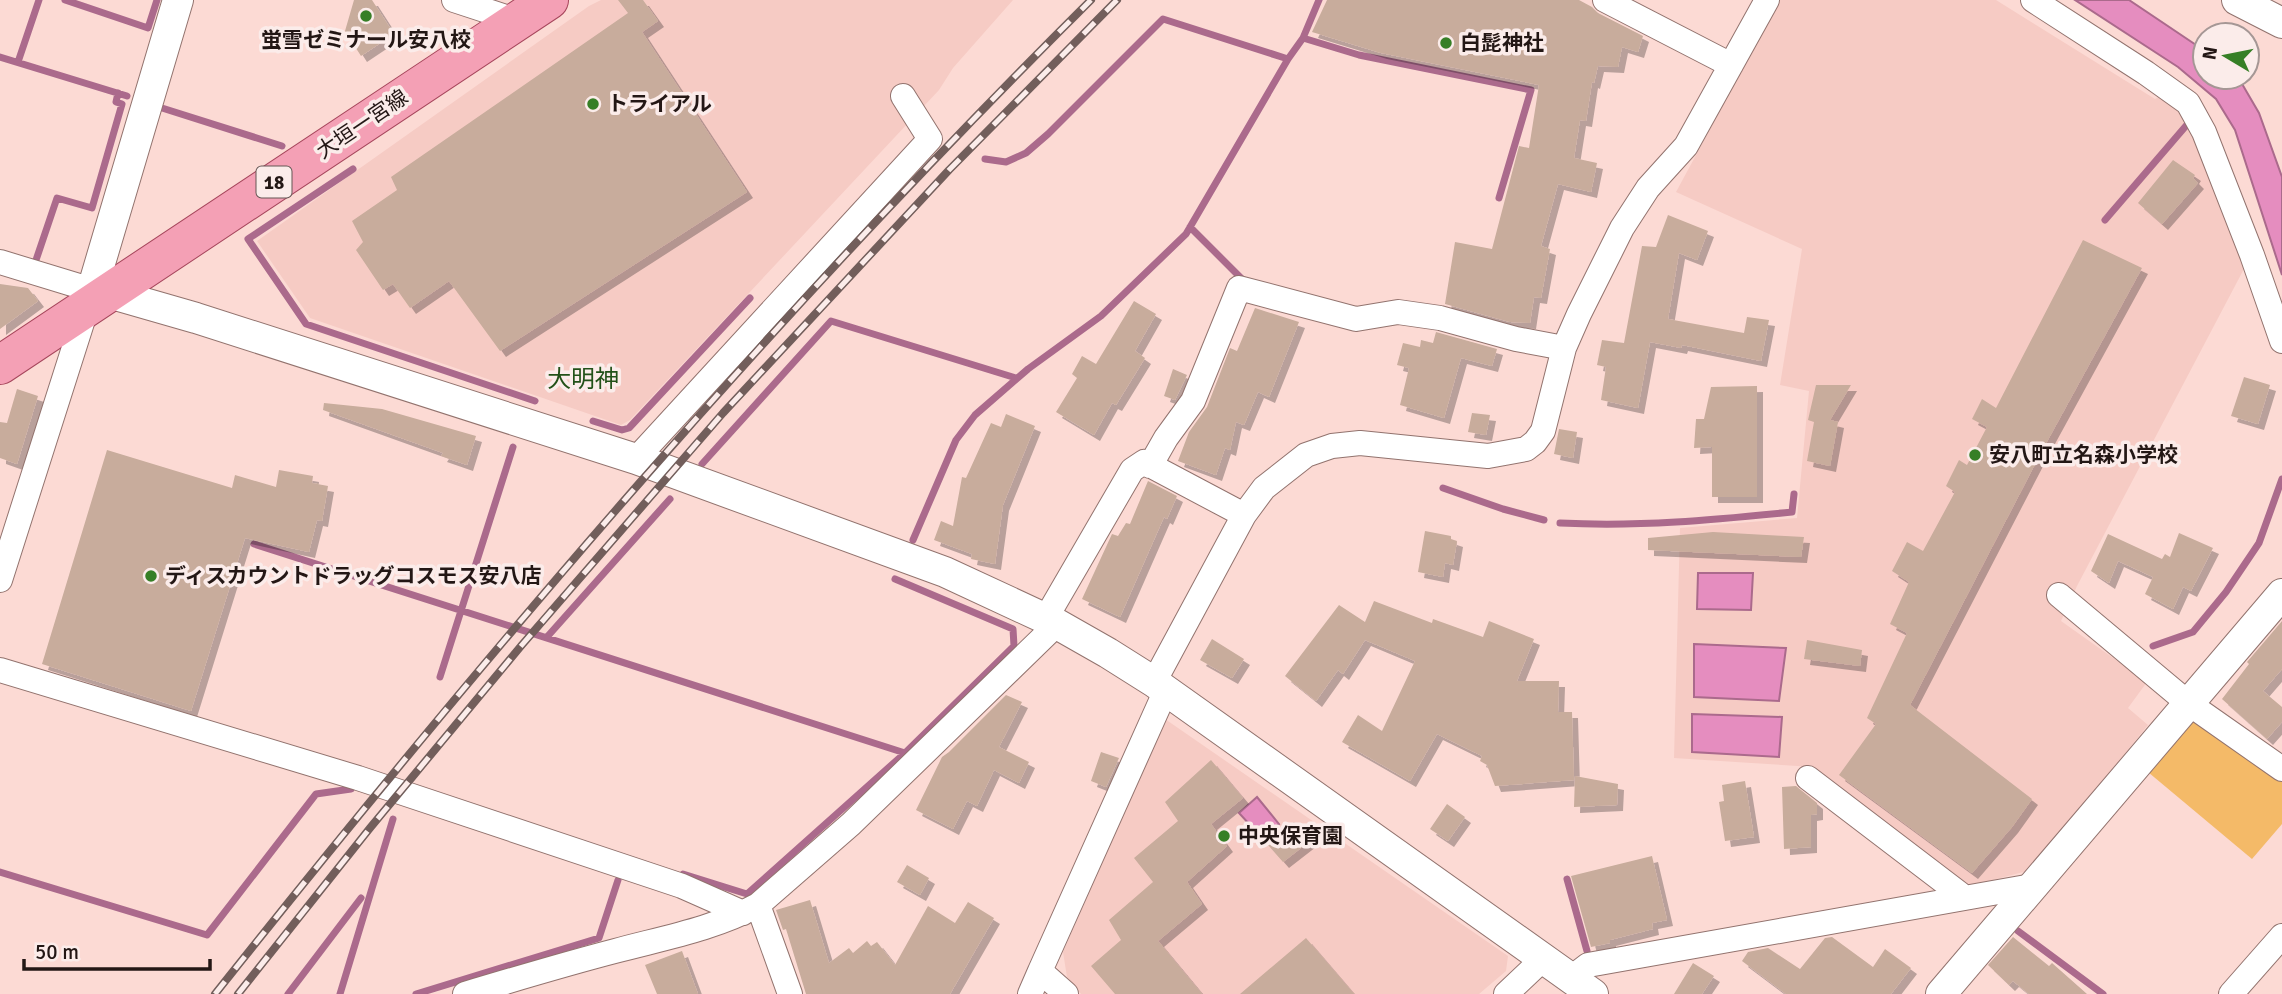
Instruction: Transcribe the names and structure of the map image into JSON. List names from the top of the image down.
{
  "streets": {
    "main road": ["大垣一宮線", "18"]
  },
  "districts": ["大明神"],
  "places": [
    "蛍雪ゼミナール安八校",
    "白髭神社",
    "トライアル",
    "安八町立名森小学校",
    "ディスカウントドラッグコスモス安八店",
    "中央保育園"
  ],
  "scale_bar": "50 m",
  "north": "left"
}
